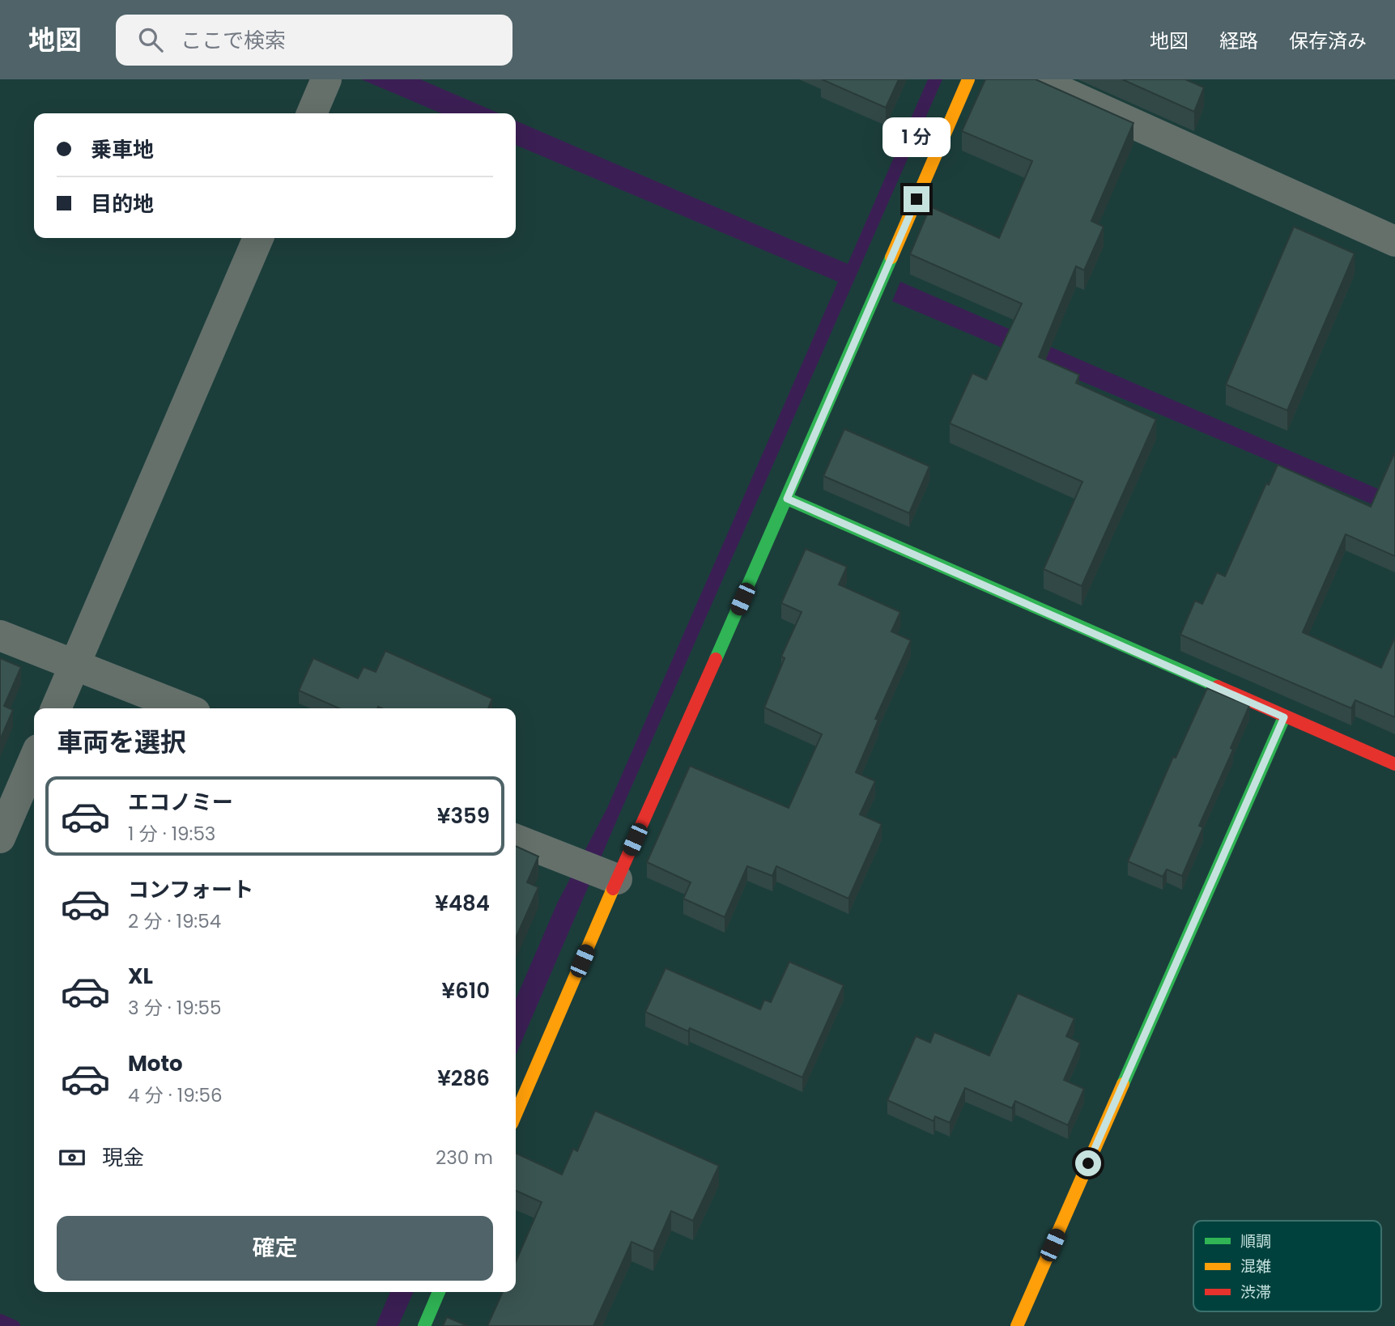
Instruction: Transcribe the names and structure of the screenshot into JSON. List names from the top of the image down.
{
  "legend": ["順調", "混雑", "渋滞"],
  "page": {
    "header": "地図",
    "search": "ここで検索",
    "nav": ["地図", "経路", "保存済み"],
    "banner": ["乗車地", "目的地"],
    "bubble": "1 分",
    "heading": "車両を選択",
    "list": [
      {
        "name": "エコノミー",
        "note": "1 分 · 19:53",
        "value": "¥359"
      },
      {
        "name": "コンフォート",
        "note": "2 分 · 19:54",
        "value": "¥484"
      },
      {
        "name": "XL",
        "note": "3 分 · 19:55",
        "value": "¥610"
      },
      {
        "name": "Moto",
        "note": "4 分 · 19:56",
        "value": "¥286"
      }
    ],
    "pay": ["現金", "230 m"],
    "buttons": "確定"
  }
}
